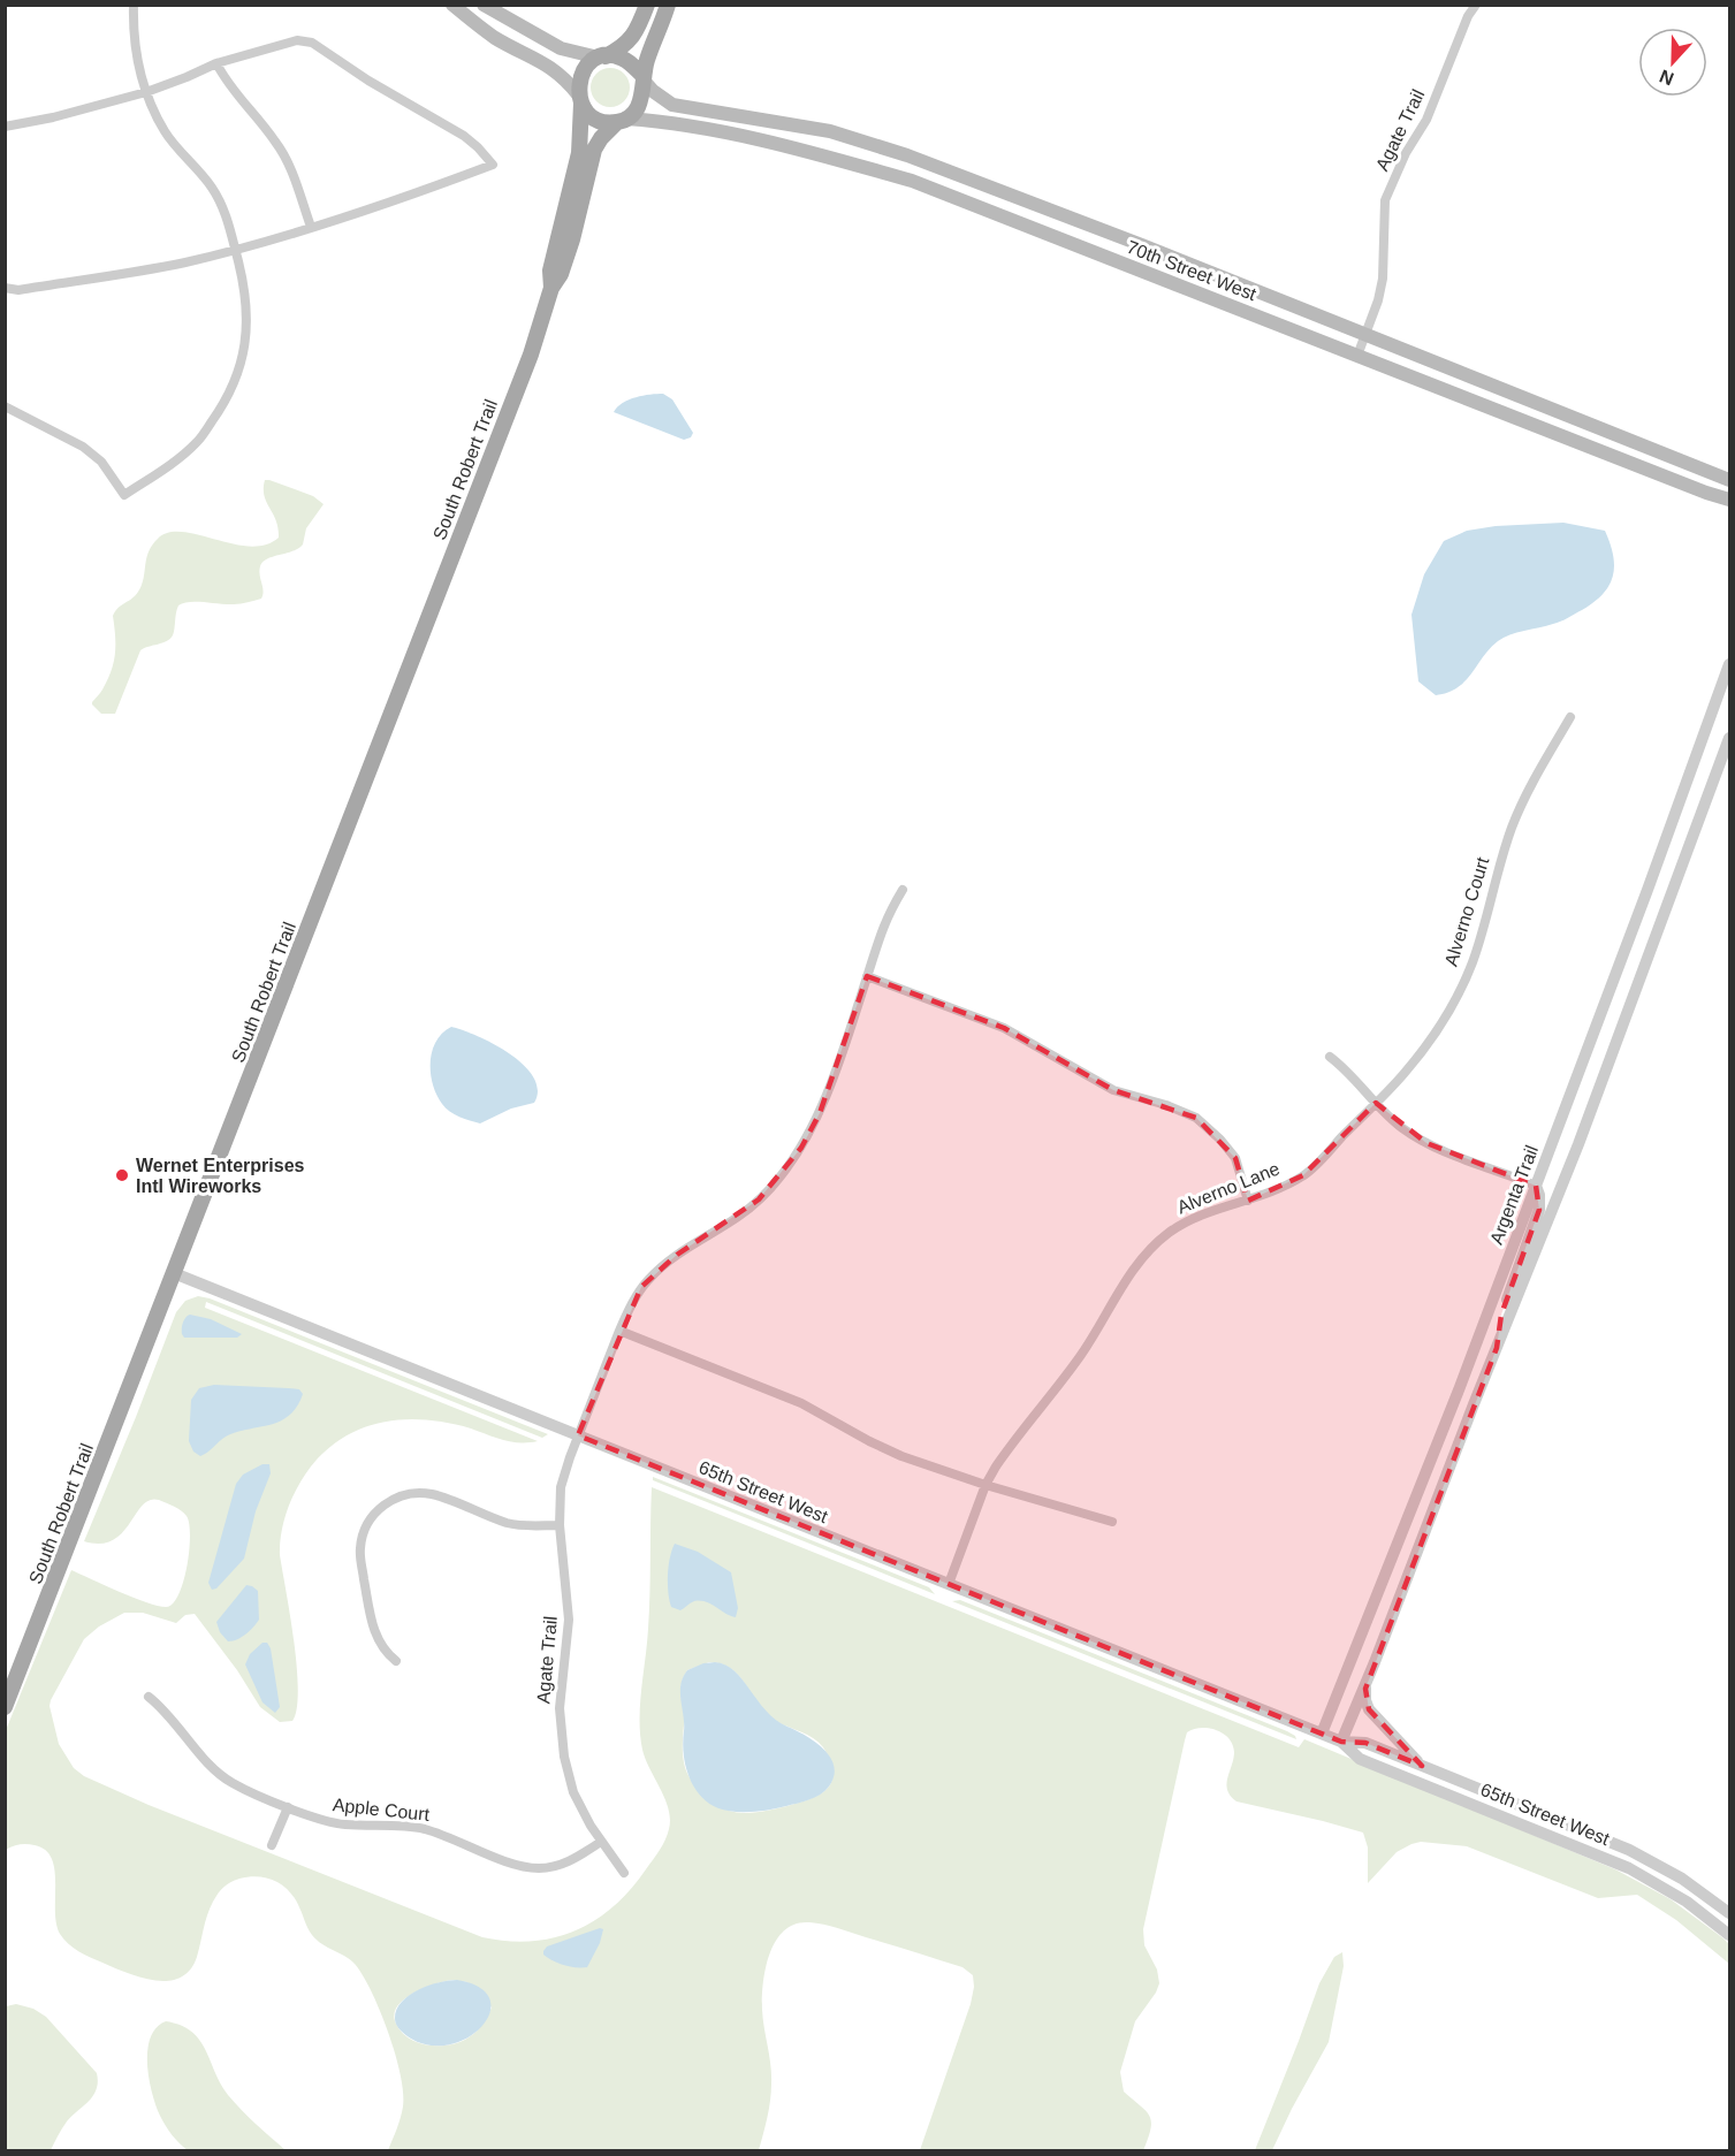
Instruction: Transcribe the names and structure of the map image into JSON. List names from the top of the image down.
{
  "streets": {
    "main road": ["70th Street West", "South Robert Trail"],
    "street": [
      "Agate Trail",
      "Alverno Court",
      "Alverno Lane",
      "Argenta Trail",
      "65th Street West",
      "Apple Court"
    ]
  },
  "crossings": [
    ["Agate Trail", "70th Street West"],
    ["Agate Trail", "65th Street West"],
    ["Agate Trail", "Apple Court"],
    ["70th Street West", "South Robert Trail"],
    ["South Robert Trail", "65th Street West"],
    ["Alverno Court", "Alverno Lane"],
    ["Alverno Lane", "65th Street West"],
    ["Argenta Trail", "65th Street West"]
  ],
  "places": ["Wernet Enterprises Intl Wireworks"],
  "north": "bottom"
}
